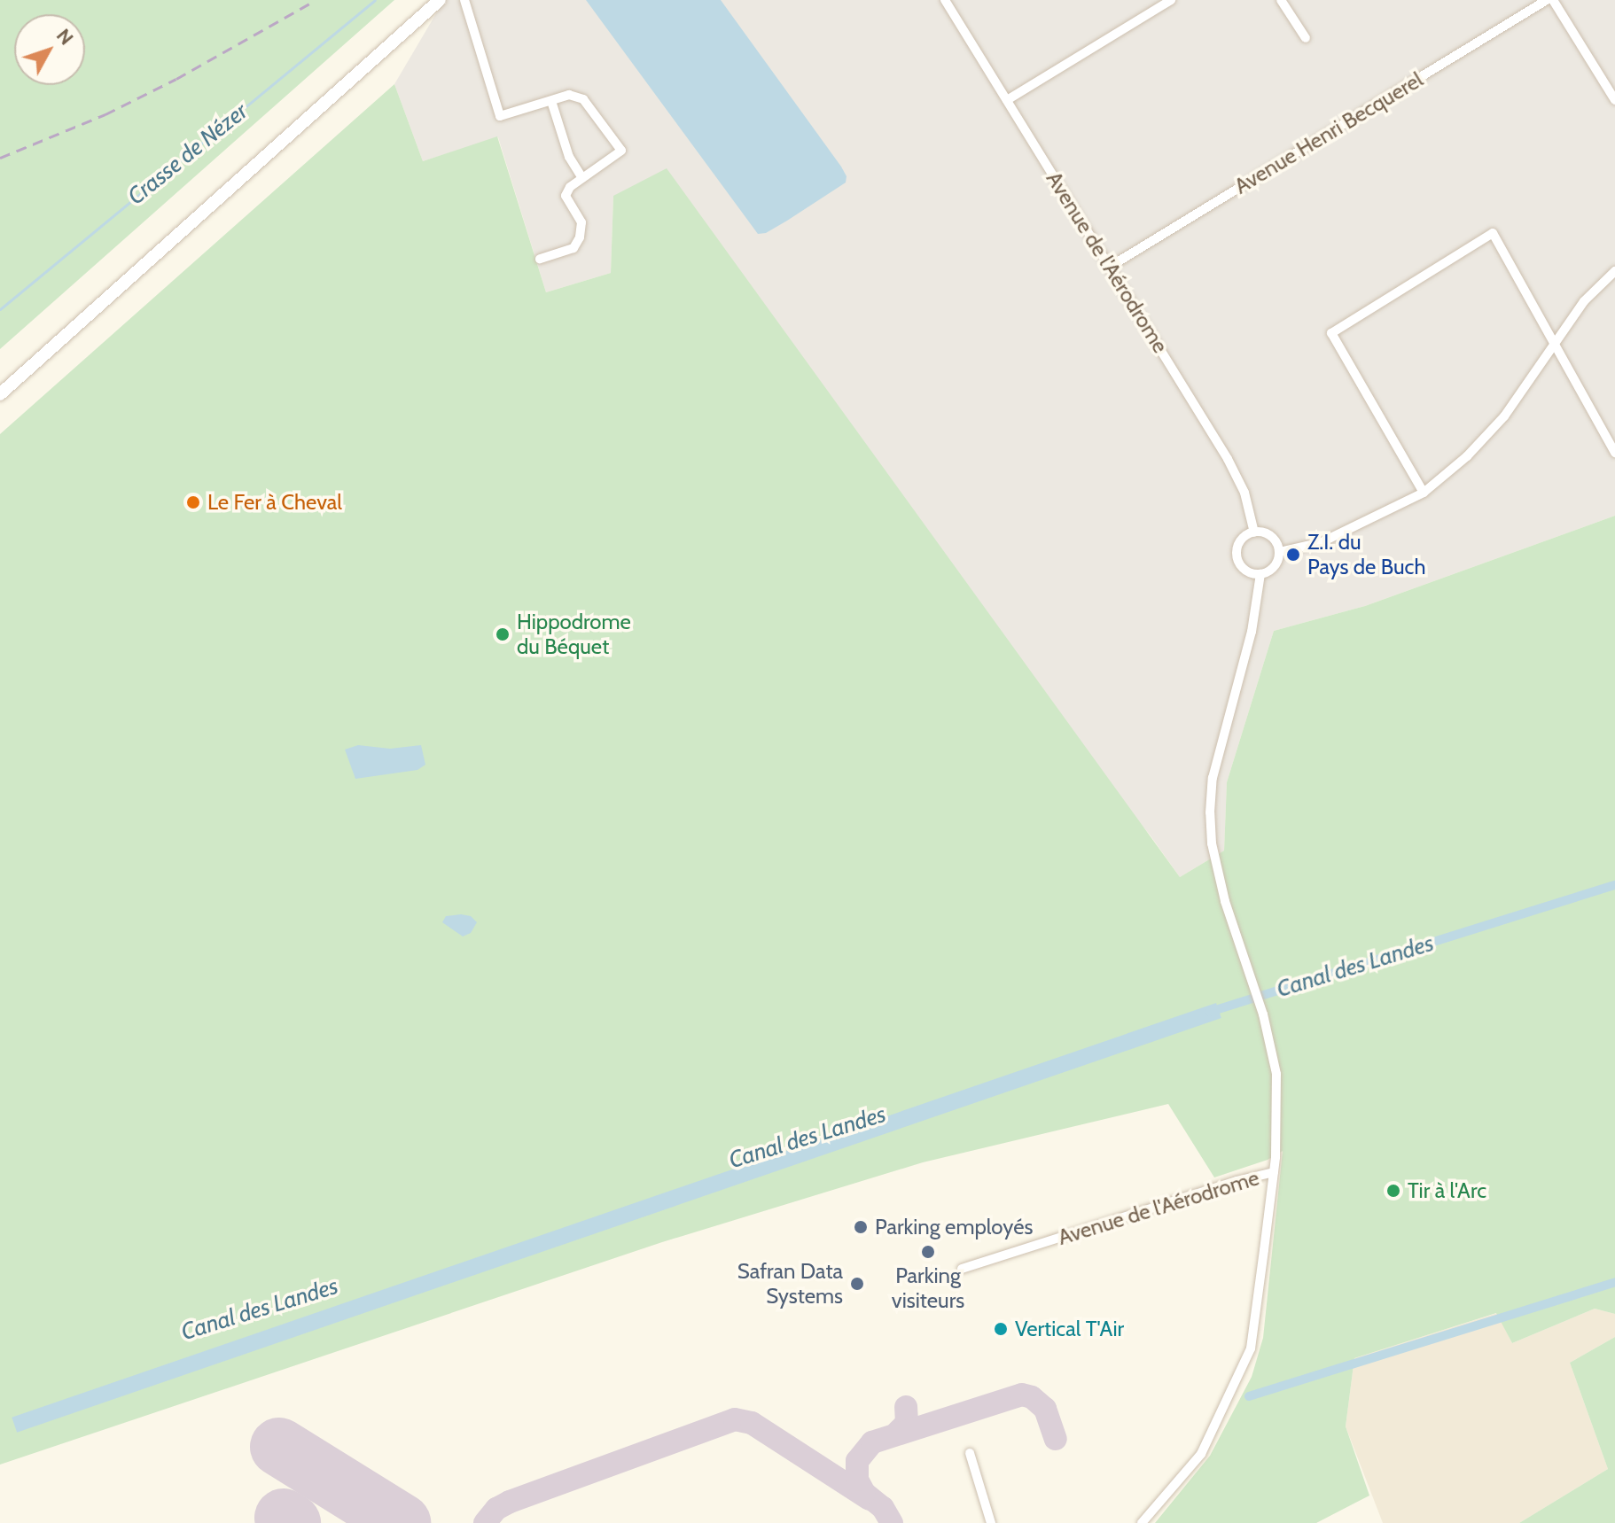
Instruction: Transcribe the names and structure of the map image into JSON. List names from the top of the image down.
{
  "streets": {
    "street": ["Avenue Henri Becquerel", "Avenue de l'Aérodrome"]
  },
  "crossings": [
    ["Avenue Henri Becquerel", "Avenue de l'Aérodrome"]
  ],
  "water": ["Crasse de Nézer", "Canal des Landes"],
  "places": [
    "Le Fer à Cheval",
    "Z.I. du Pays de Buch",
    "Hippodrome du Béquet",
    "Tir à l'Arc",
    "Parking employés",
    "Parking visiteurs",
    "Safran Data Systems",
    "Vertical T'Air"
  ],
  "north": "top right"
}
